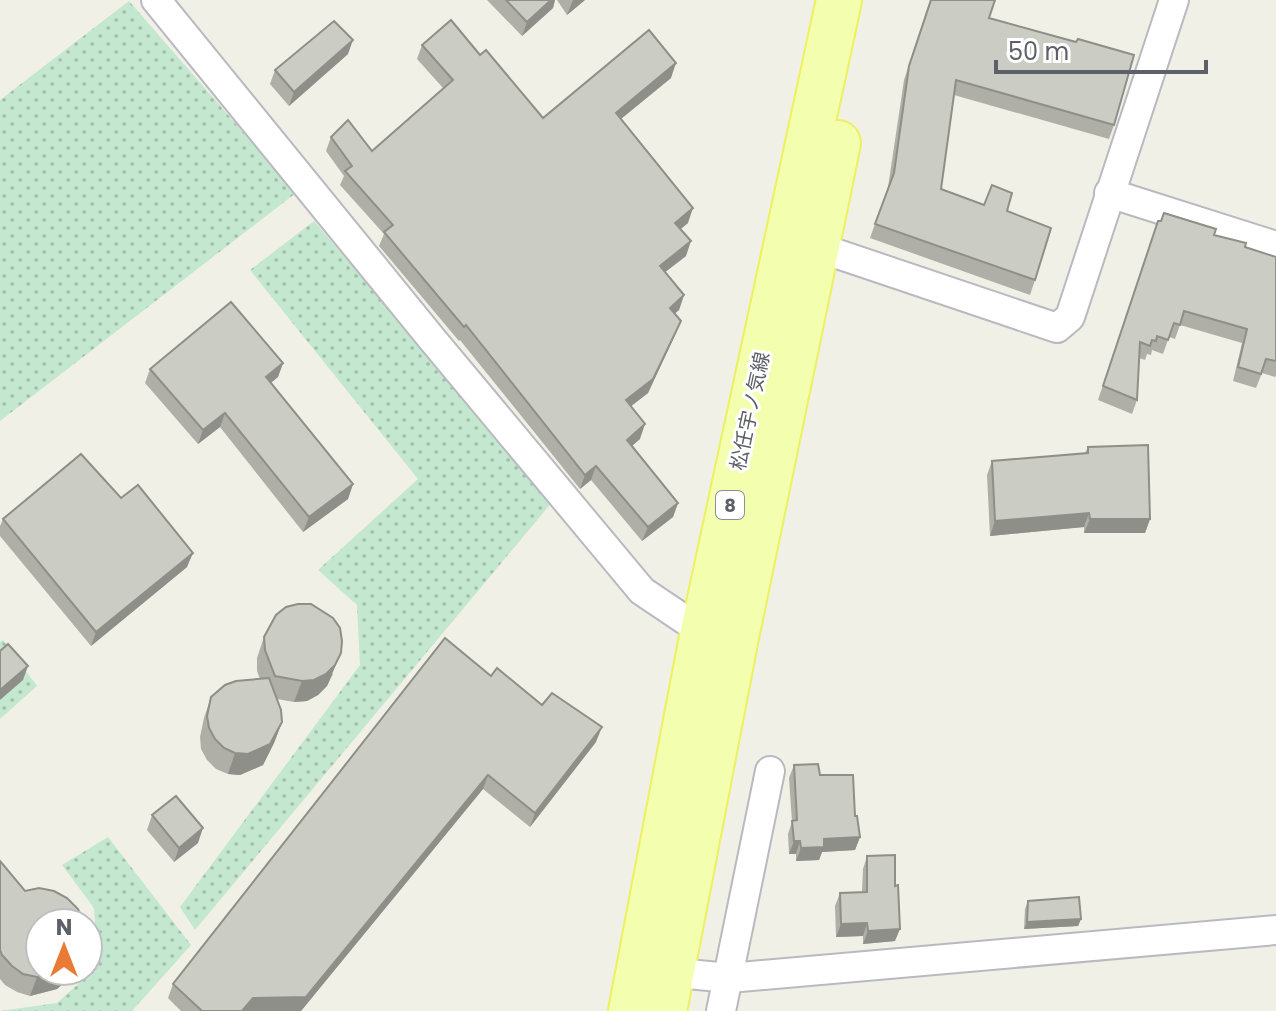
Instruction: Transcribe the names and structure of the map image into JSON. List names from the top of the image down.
{
  "streets": {
    "main road": ["松任宇ノ気線", "8"]
  },
  "scale_bar": "50 m",
  "north": "top"
}
